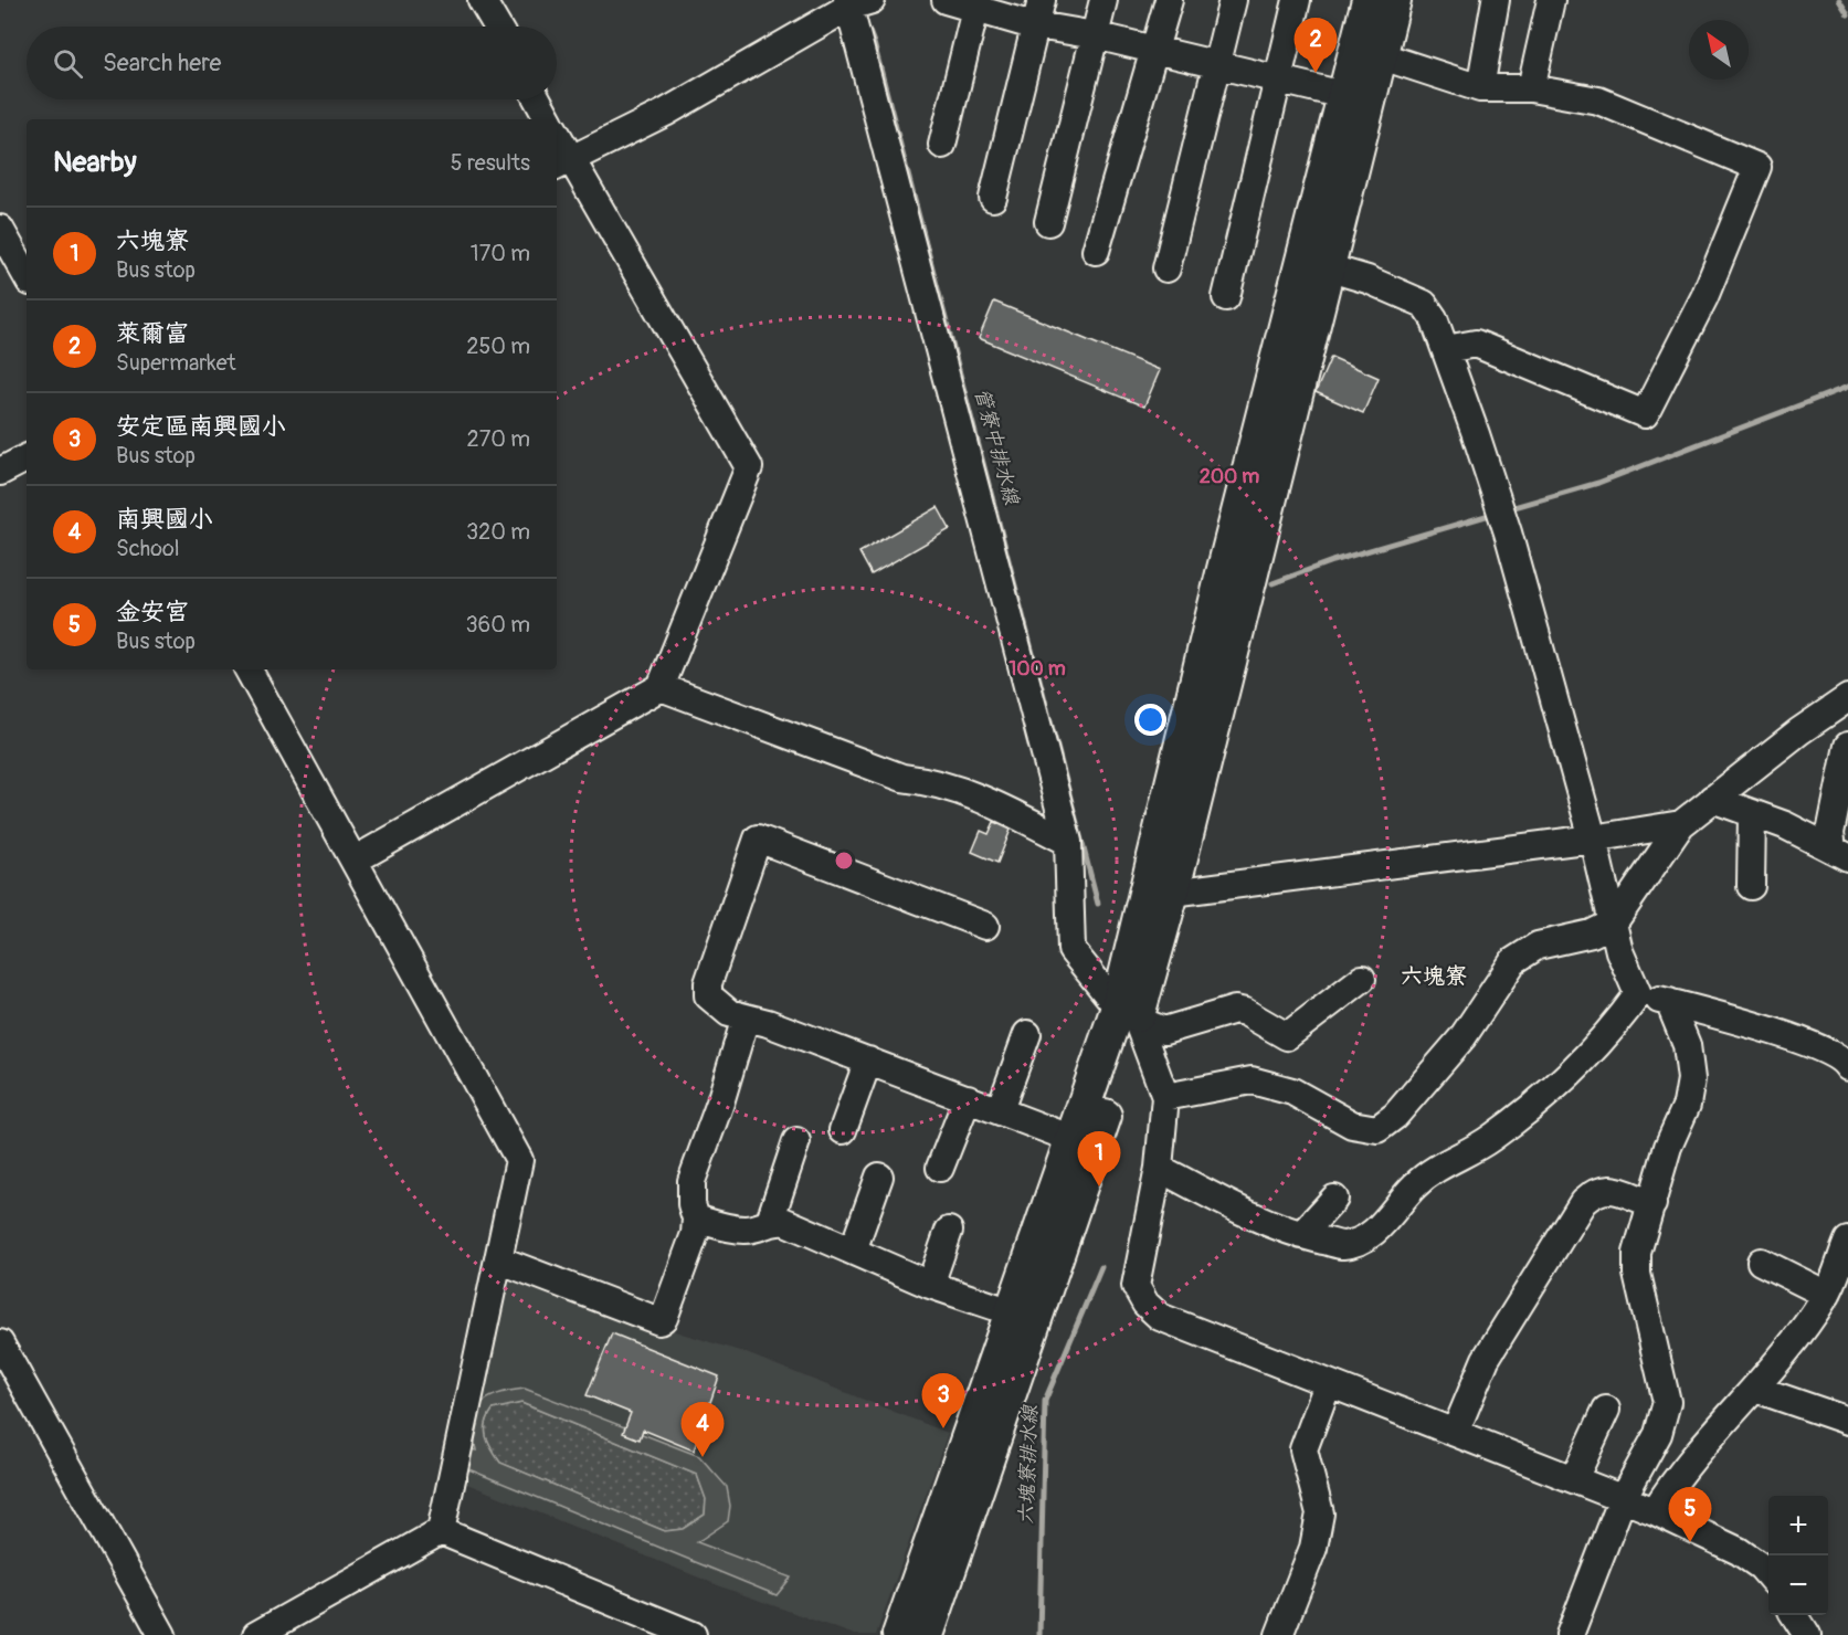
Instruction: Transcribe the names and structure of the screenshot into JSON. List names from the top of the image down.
{
  "districts": ["六塊寮"],
  "water": ["管寮中排水線", "六塊寮排水線"],
  "north": "top left",
  "page": {
    "pins": [
      "2",
      "1",
      "3",
      "4",
      "5"
    ],
    "search": "Search here",
    "heading": ["Nearby", "5 results"],
    "list": [
      {
        "mark": "1",
        "name": "六塊寮",
        "note": "Bus stop",
        "value": "170 m"
      },
      {
        "mark": "2",
        "name": "萊爾富",
        "note": "Supermarket",
        "value": "250 m"
      },
      {
        "mark": "3",
        "name": "安定區南興國小",
        "note": "Bus stop",
        "value": "270 m"
      },
      {
        "mark": "4",
        "name": "南興國小",
        "note": "School",
        "value": "320 m"
      },
      {
        "mark": "5",
        "name": "金安宮",
        "note": "Bus stop",
        "value": "360 m"
      }
    ],
    "map_buttons": ["+", "−"]
  },
  "rings": ["200 m", "100 m"]
}
